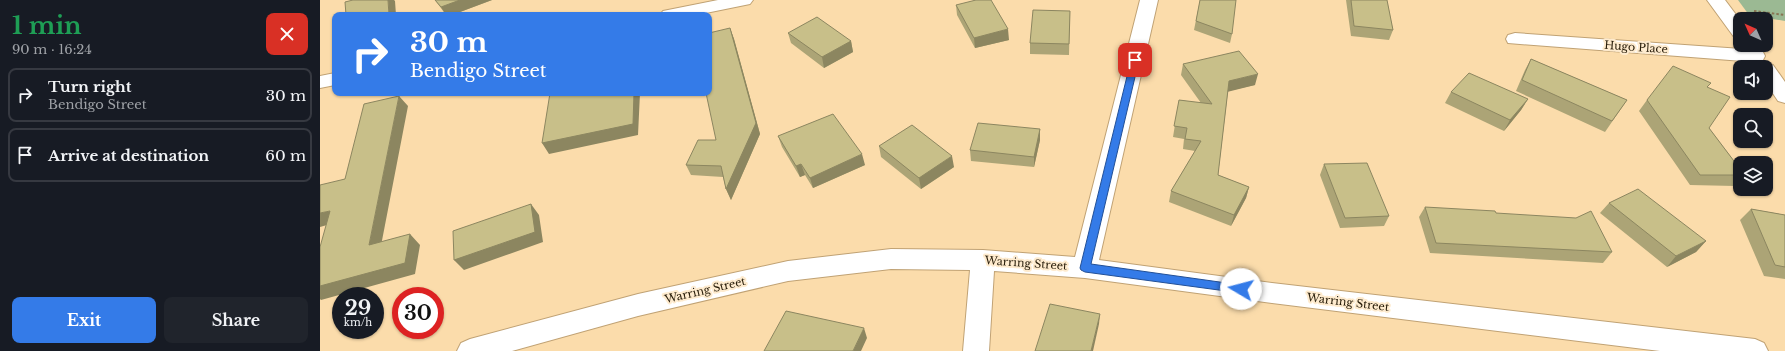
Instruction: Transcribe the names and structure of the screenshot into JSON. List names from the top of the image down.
{
  "streets": {
    "street": ["Hugo Place", "Warring Street"]
  },
  "north": "top left",
  "page": {
    "heading": ["1 min", "90 m · 16:24"],
    "turn": ["30 m", "Bendigo Street"],
    "list": [
      {
        "name": "Turn right",
        "note": "Bendigo Street",
        "value": "30 m"
      },
      {
        "name": "Arrive at destination",
        "value": "60 m"
      }
    ],
    "speed": "29 km/h",
    "limit": "30",
    "buttons": ["Exit", "Share"]
  }
}
